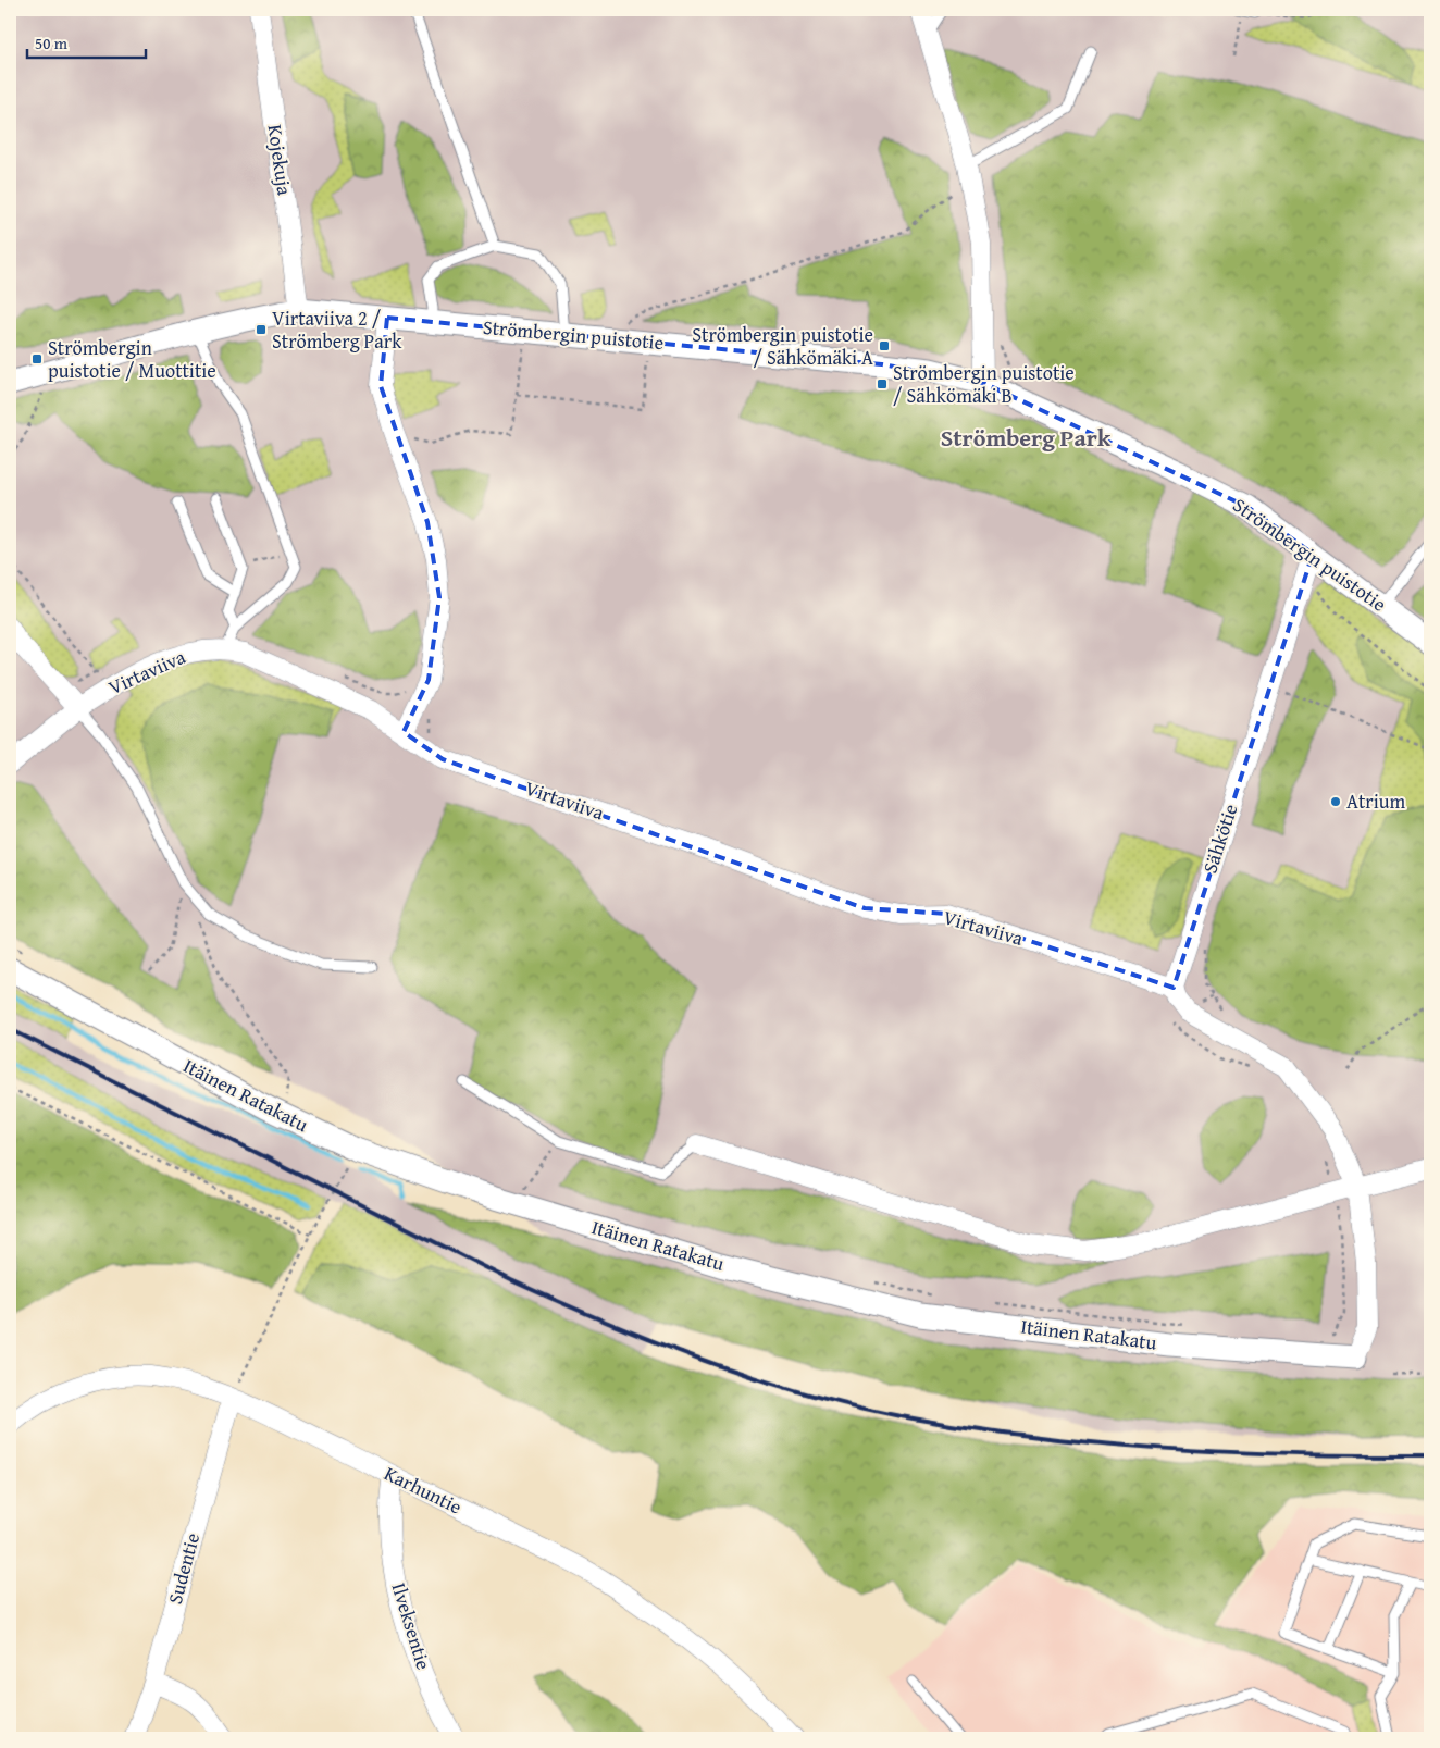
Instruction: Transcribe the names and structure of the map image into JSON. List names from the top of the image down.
{
  "streets": {
    "street": [
      "Kojekuja",
      "Strömbergin puistotie",
      "Virtaviiva",
      "Sähkötie",
      "Itäinen Ratakatu",
      "Karhuntie",
      "Sudentie",
      "Ilveksentie"
    ]
  },
  "crossings": [
    ["Kojekuja", "Strömbergin puistotie"],
    ["Strömbergin puistotie", "Sähkötie"],
    ["Virtaviiva", "Sähkötie"],
    ["Karhuntie", "Sudentie"],
    ["Karhuntie", "Ilveksentie"]
  ],
  "districts": ["Strömberg Park"],
  "places": {
    "transit": [
      "Virtaviiva 2 / Strömberg Park",
      "Strömbergin puistotie / Sähkömäki A",
      "Strömbergin puistotie / Muottitie",
      "Strömbergin puistotie / Sähkömäki B"
    ],
    "other": ["Atrium"]
  },
  "scale_bar": "50 m"
}
